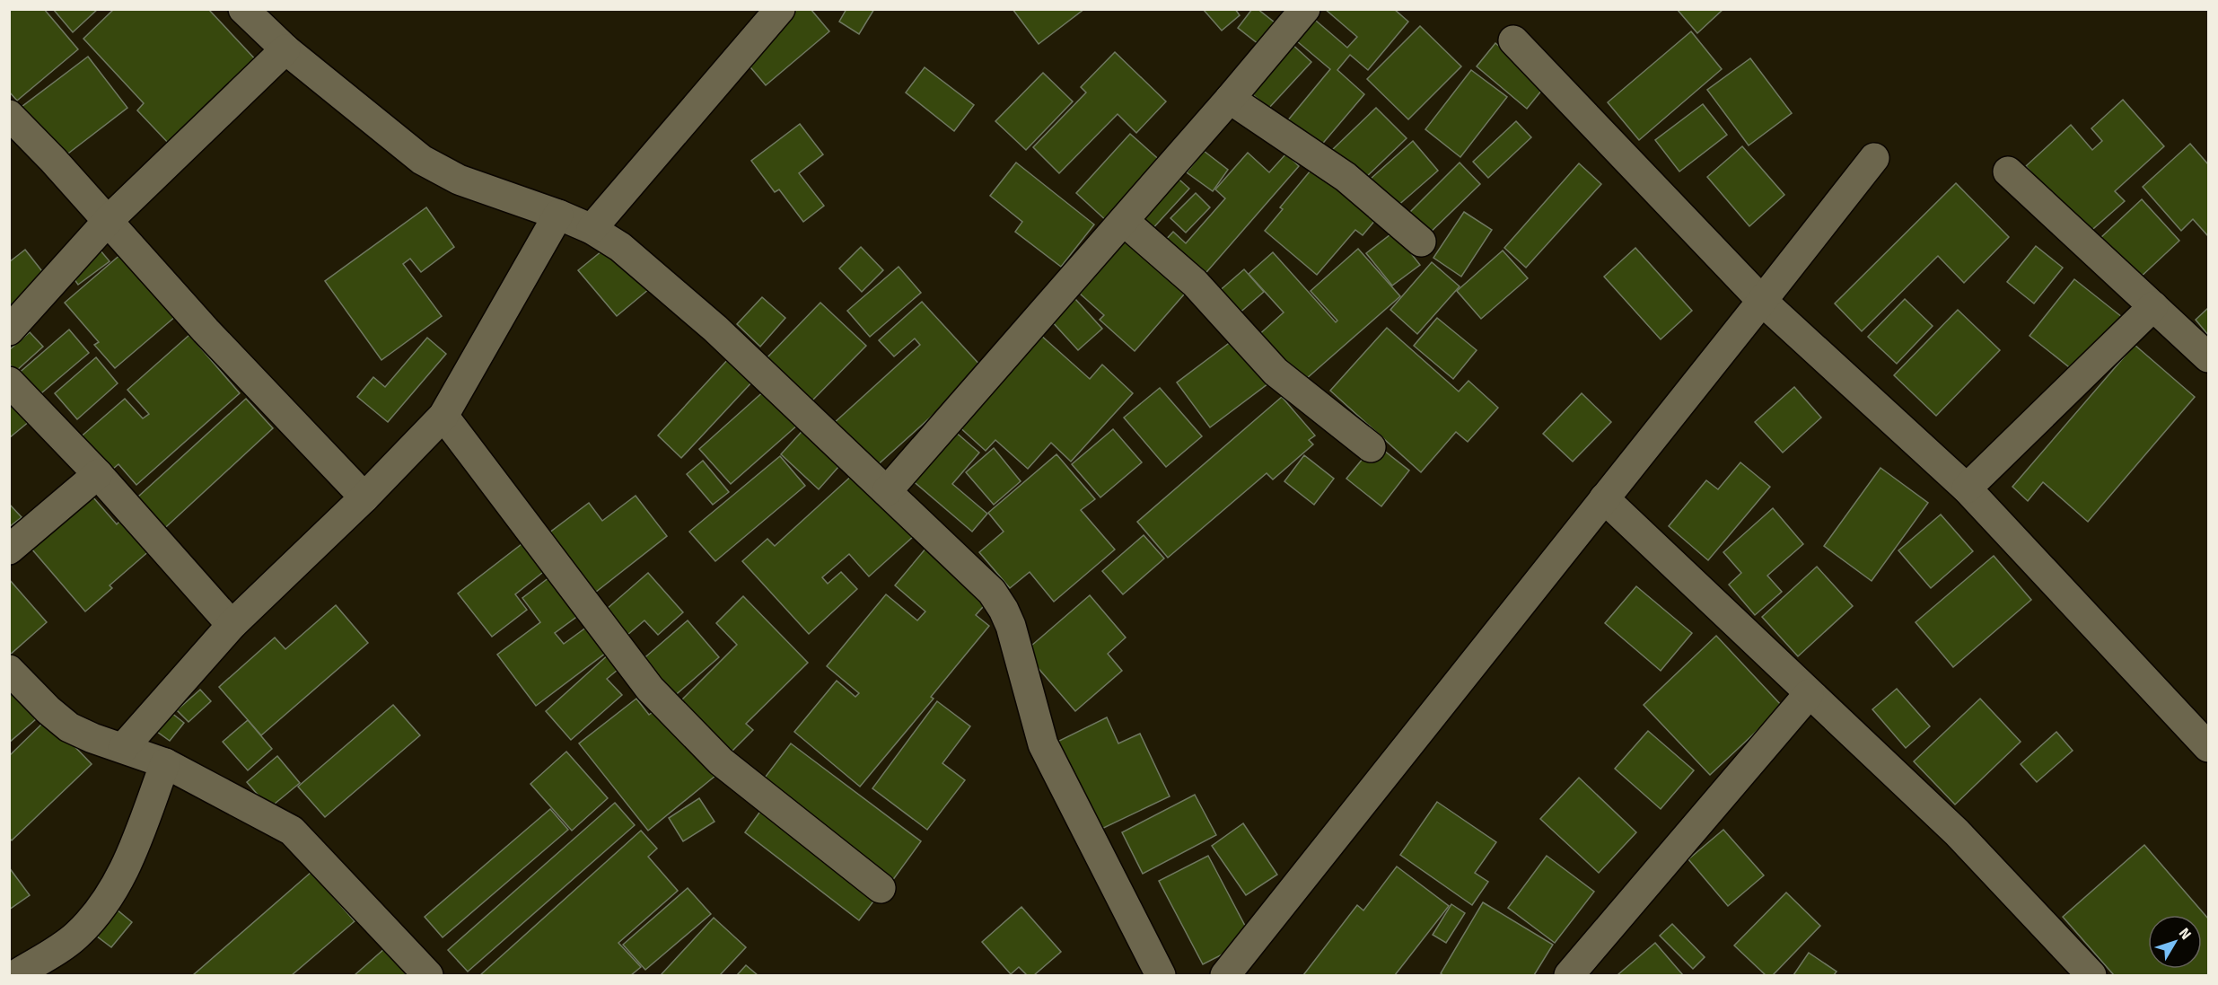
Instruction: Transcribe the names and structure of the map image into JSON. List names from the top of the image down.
{
  "north": "top right"
}
